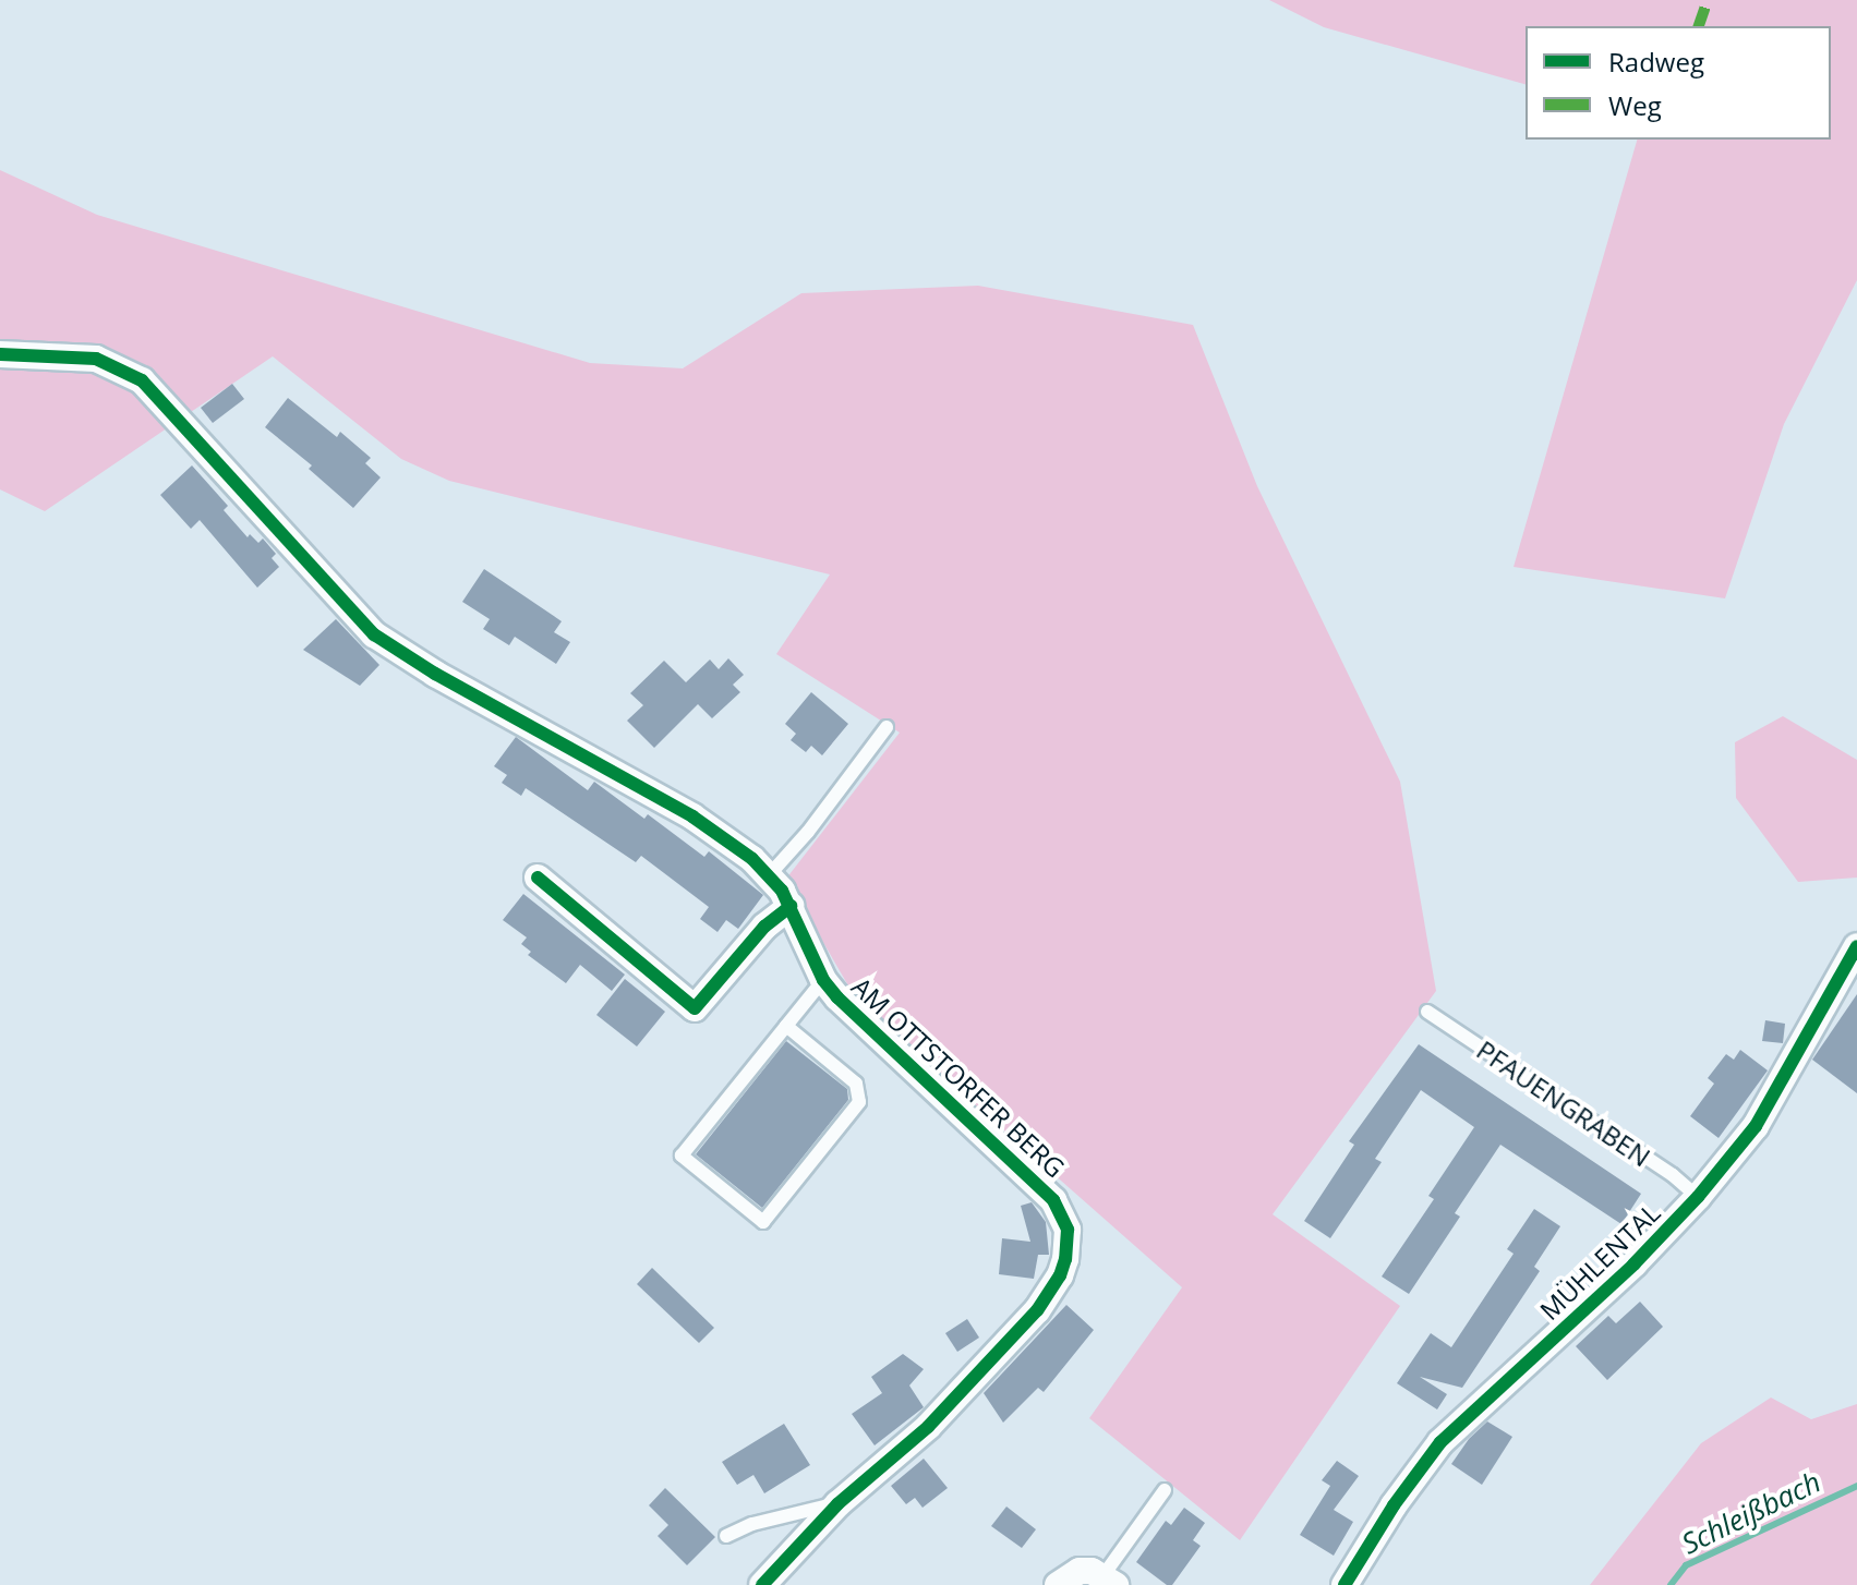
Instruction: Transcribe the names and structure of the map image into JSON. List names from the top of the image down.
{
  "streets": {
    "street": ["AM OTTSTORFER BERG", "MÜHLENTAL"],
    "lane": ["PFAUENGRABEN"]
  },
  "crossings": [
    ["PFAUENGRABEN", "MÜHLENTAL"]
  ],
  "water": ["Schleißbach"],
  "legend": ["Radweg", "Weg"]
}
